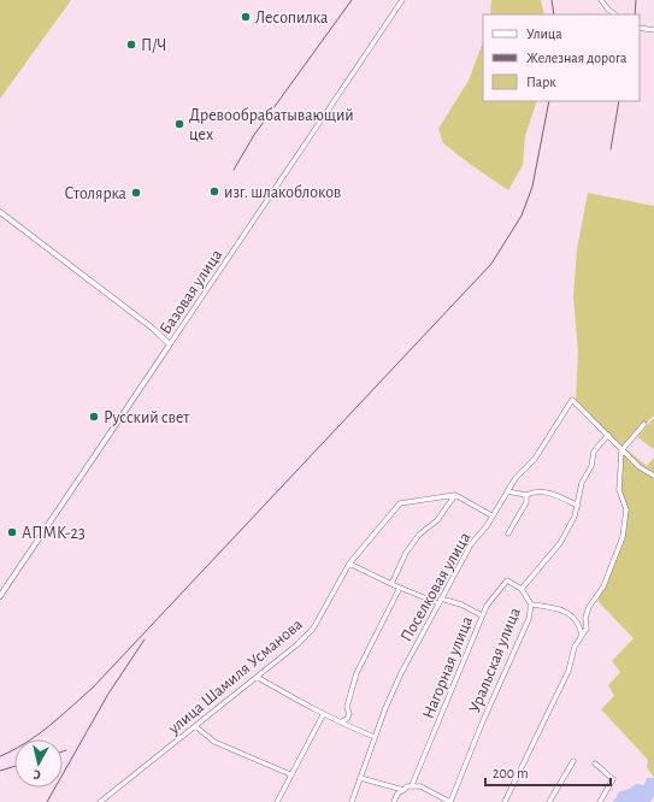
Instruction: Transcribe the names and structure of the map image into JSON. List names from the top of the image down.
{
  "streets": {
    "main road": ["Базовая улица"],
    "street": [
      "Поселковая улица",
      "Уральская улица",
      "Нагорная улица",
      "улица Шамиля Усманова"
    ]
  },
  "crossings": [
    ["Поселковая улица", "Уральская улица"],
    ["Уральская улица", "Нагорная улица"]
  ],
  "places": [
    "Лесопилка",
    "П/Ч",
    "Древообрабатывающий цех",
    "изг. шлакоблоков",
    "Столярка",
    "Русский свет",
    "АПМК-23"
  ],
  "legend": ["Улица", "Железная дорога", "Парк"],
  "scale_bar": "200 m",
  "north": "bottom"
}
